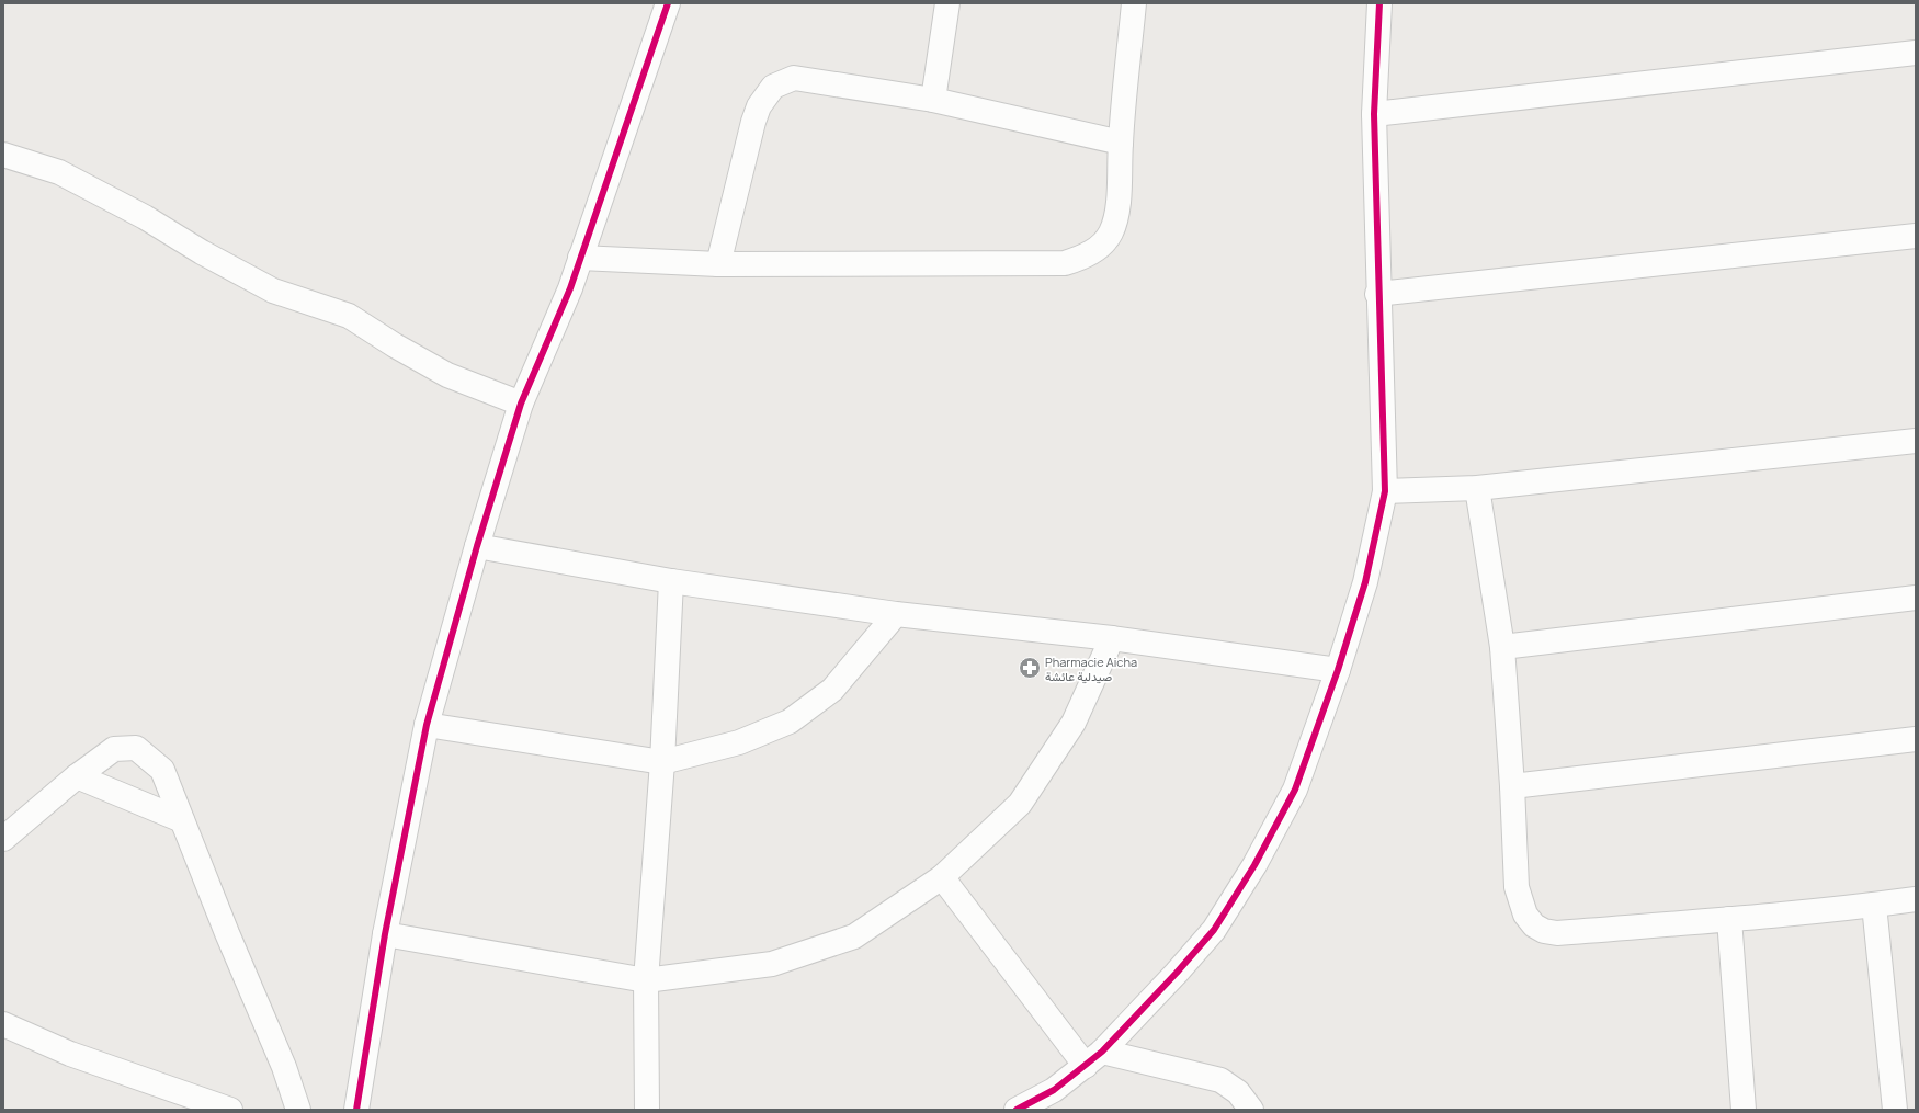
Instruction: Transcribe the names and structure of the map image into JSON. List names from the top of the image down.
{
  "places": {
    "pharmacy": ["Pharmacie Aicha صيدلية عائشة"]
  }
}
